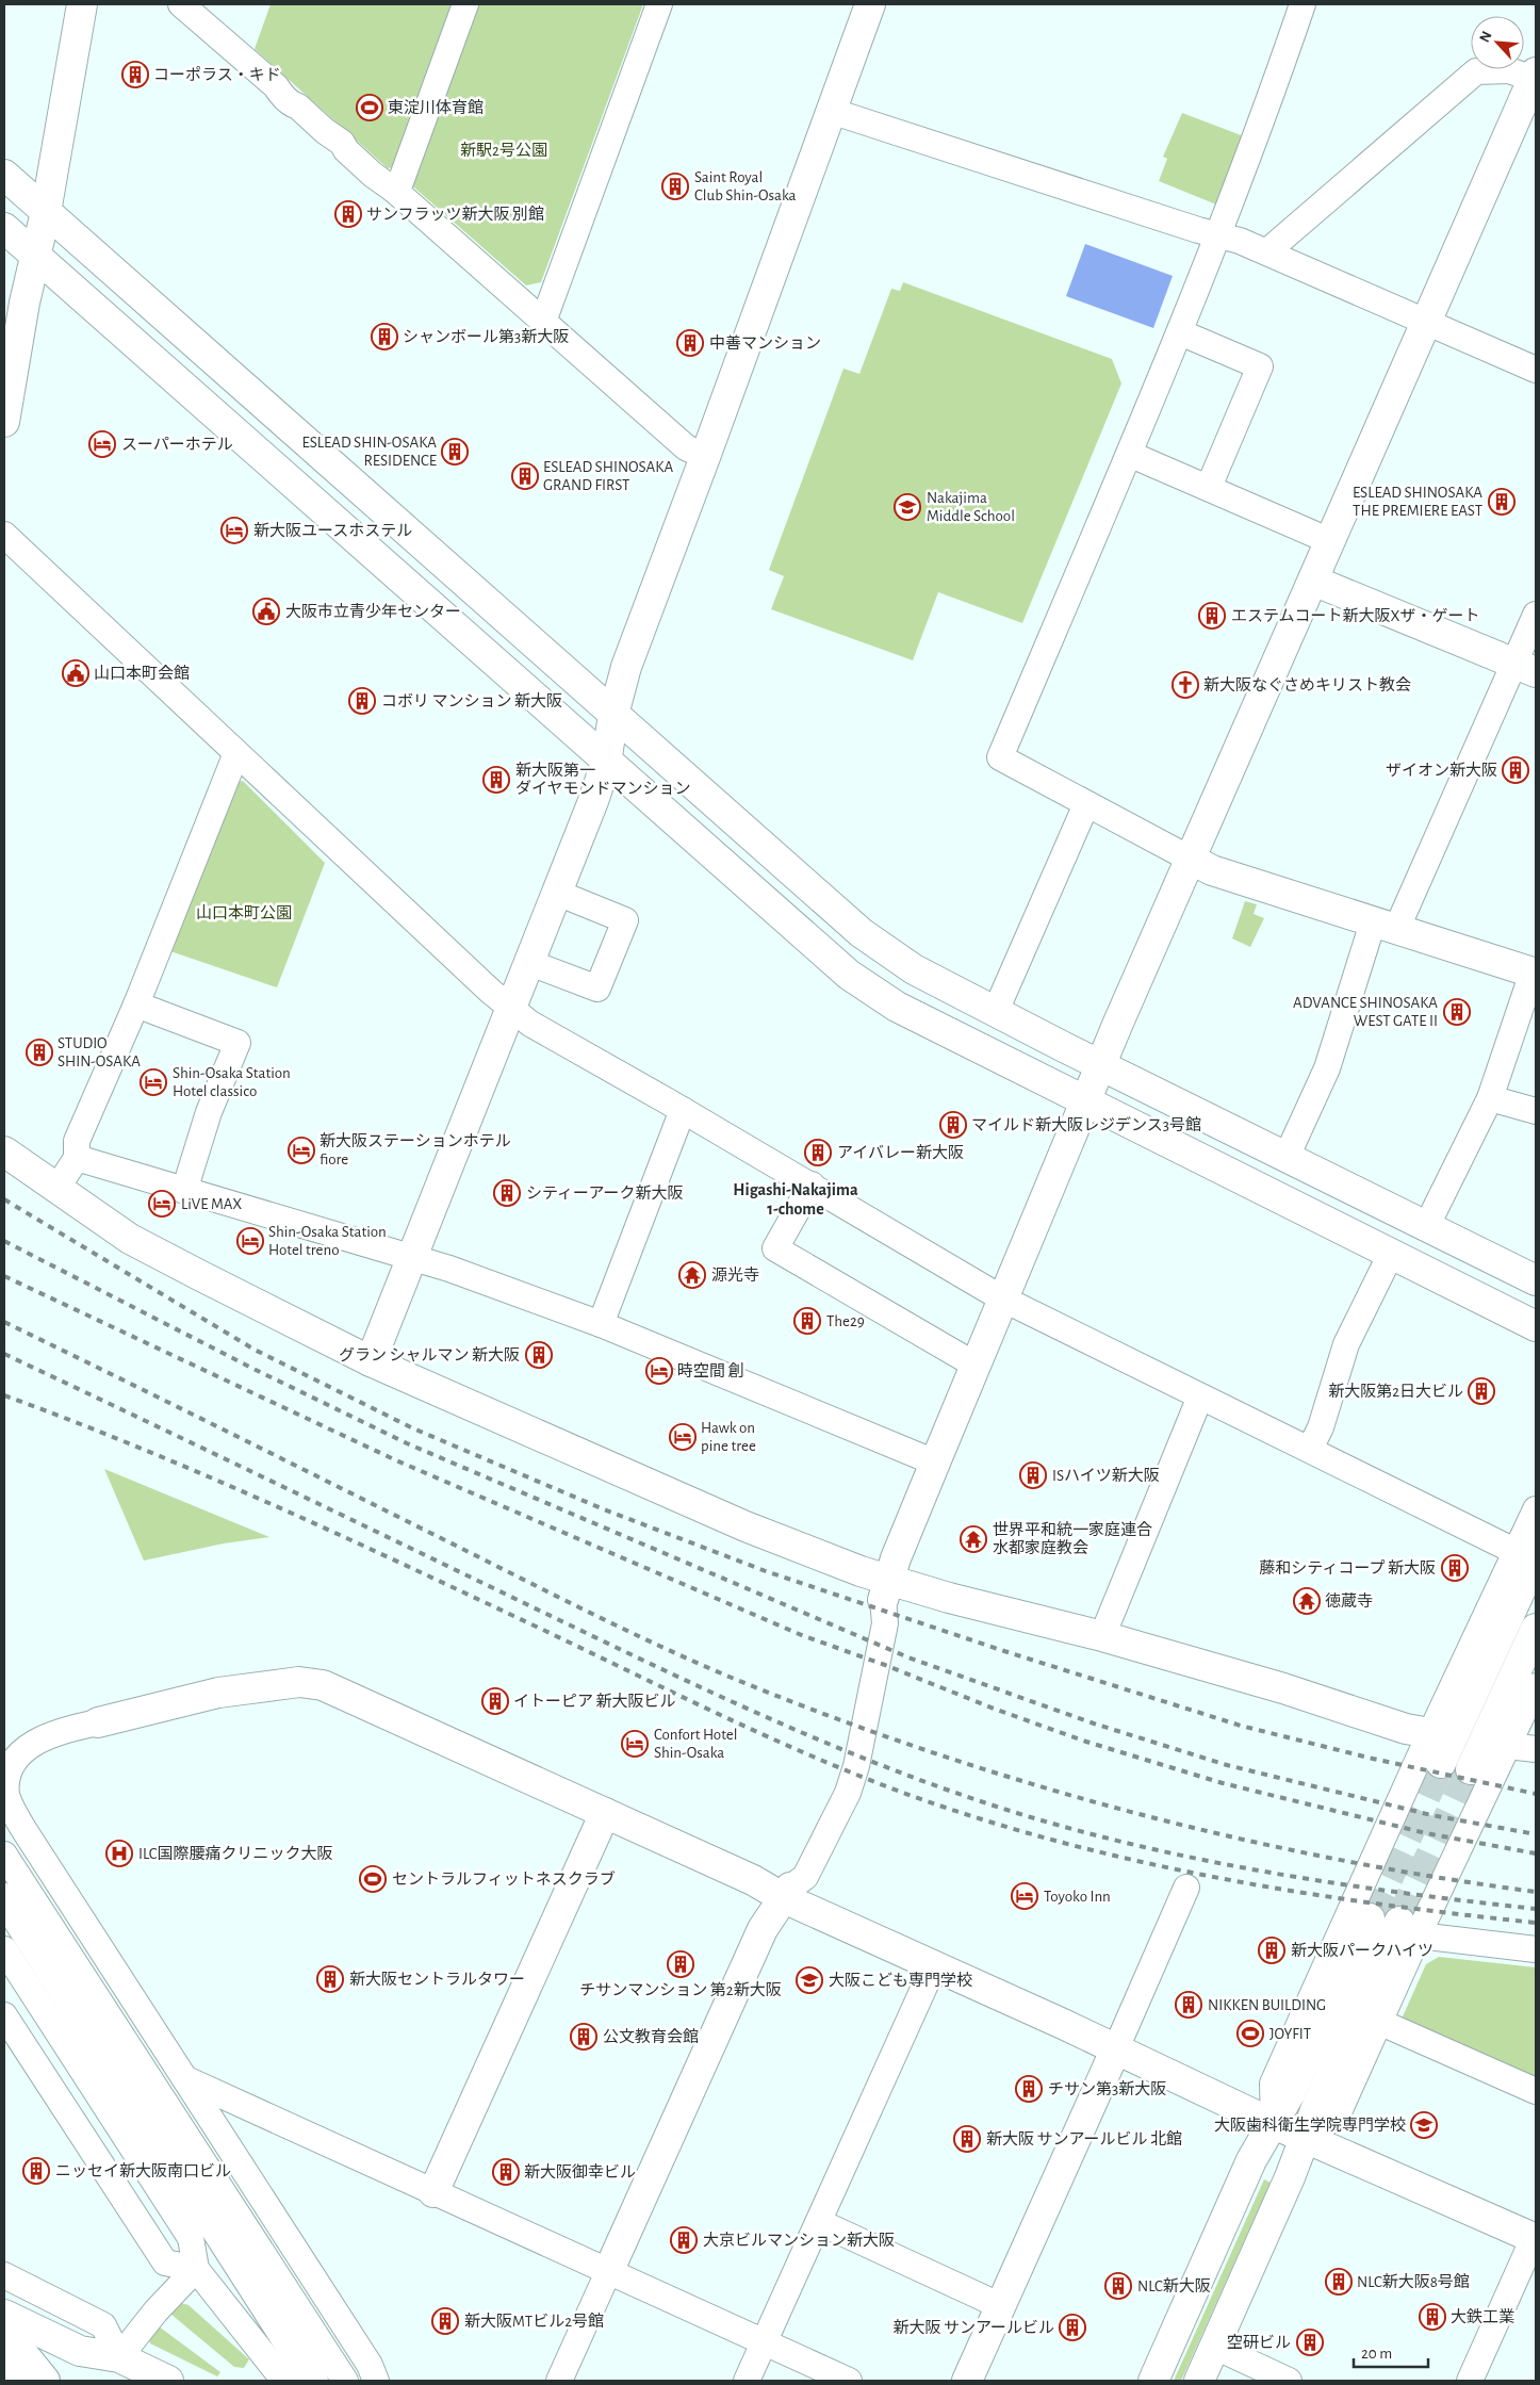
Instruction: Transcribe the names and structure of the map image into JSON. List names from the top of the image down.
{
  "districts": ["Higashi-Nakajima 1-chome"],
  "parks": ["新駅2号公園", "山口本町公園"],
  "places": {
    "building": [
      "コーポラス・キド",
      "Saint Royal Club Shin-Osaka",
      "サンフラッツ新大阪 別館",
      "シャンボール第3新大阪",
      "中善マンション",
      "ESLEAD SHIN-OSAKA RESIDENCE",
      "ESLEAD SHINOSAKA GRAND FIRST",
      "ESLEAD SHINOSAKA THE PREMIERE EAST",
      "エステムコート新大阪Xザ・ゲート",
      "コボリ マンション 新大阪",
      "ザイオン新大阪",
      "新大阪第一 ダイヤモンドマンション",
      "ADVANCE SHINOSAKA WEST GATE II",
      "STUDIO SHIN-OSAKA",
      "マイルド新大阪レジデンス3号館",
      "アイバレー新大阪",
      "シティーアーク新大阪",
      "The29",
      "グラン シャルマン 新大阪",
      "新大阪第2日大ビル",
      "ISハイツ新大阪",
      "藤和シティコープ 新大阪",
      "イトーピア 新大阪ビル",
      "新大阪パークハイツ",
      "チサンマンション 第2新大阪",
      "新大阪セントラルタワー",
      "NIKKEN BUILDING",
      "公文教育会館",
      "チサン第3新大阪",
      "新大阪 サンアールビル 北館",
      "ニッセイ新大阪南口ビル",
      "新大阪御幸ビル",
      "大京ビルマンション新大阪",
      "NLC新大阪8号館",
      "NLC新大阪",
      "大鉄工業",
      "新大阪MTビル2号館",
      "新大阪 サンアールビル",
      "空研ビル"
    ],
    "sports": ["東淀川体育館", "セントラルフィットネスクラブ", "JOYFIT"],
    "hotel": [
      "スーパーホテル",
      "新大阪ユースホステル",
      "Shin-Osaka Station Hotel classico",
      "新大阪ステーションホテル fiore",
      "LiVE MAX",
      "Shin-Osaka Station Hotel treno",
      "時空間 創",
      "Hawk on pine tree",
      "Confort Hotel Shin-Osaka",
      "Toyoko Inn"
    ],
    "school or university": ["Nakajima Middle School", "大阪こども専門学校", "大阪歯科衛生学院専門学校"],
    "public building": ["大阪市立青少年センター", "山口本町会館"],
    "church": ["新大阪なぐさめキリスト教会"],
    "temple": ["源光寺", "世界平和統一家庭連合 水都家庭教会", "徳蔵寺"],
    "hospital": ["ILC国際腰痛クリニック大阪"]
  },
  "scale_bar": "20 m",
  "north": "top left"
}
